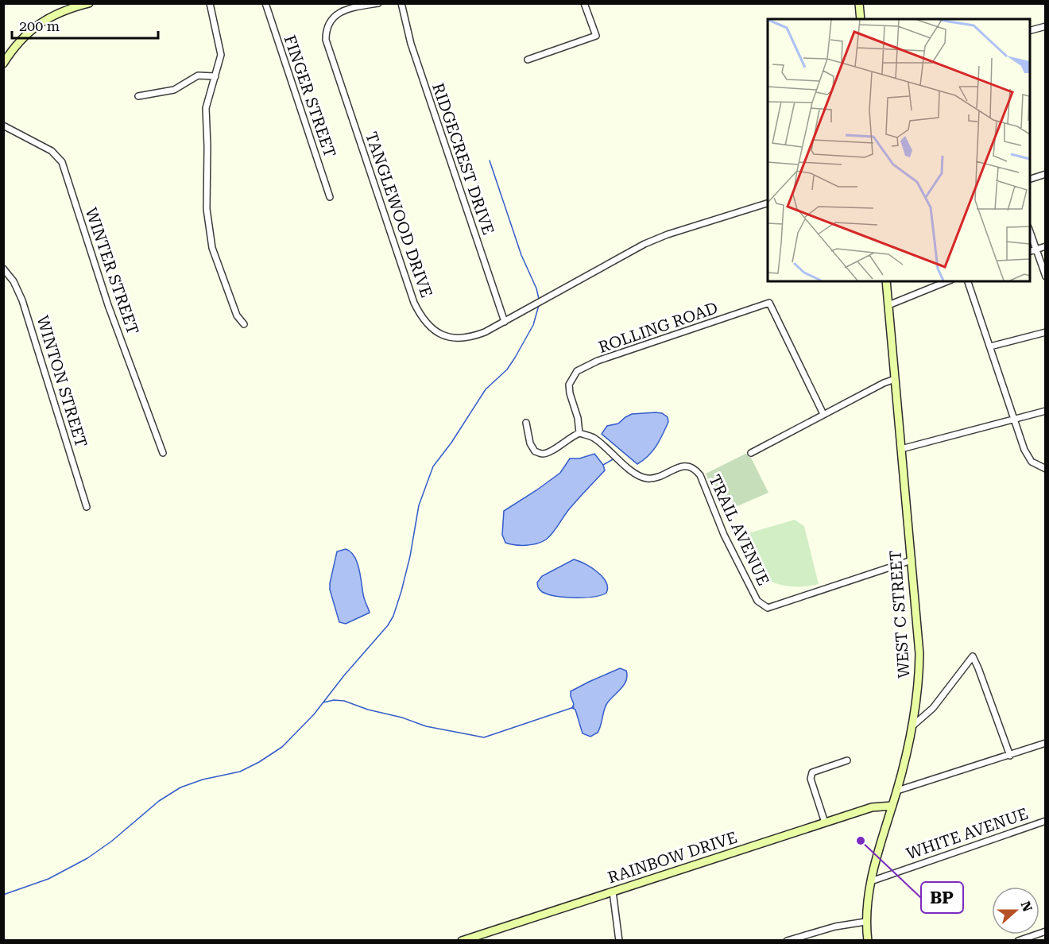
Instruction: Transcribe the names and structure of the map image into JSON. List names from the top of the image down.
{
  "streets": {
    "main road": ["WEST C STREET", "RAINBOW DRIVE"],
    "street": [
      "FINGER STREET",
      "RIDGECREST DRIVE",
      "TANGLEWOOD DRIVE",
      "WINTER STREET",
      "ROLLING ROAD",
      "WINTON STREET",
      "TRAIL AVENUE",
      "WHITE AVENUE"
    ]
  },
  "crossings": [
    ["RIDGECREST DRIVE", "TANGLEWOOD DRIVE"],
    ["ROLLING ROAD", "TRAIL AVENUE"],
    ["TRAIL AVENUE", "WEST C STREET"],
    ["WEST C STREET", "WHITE AVENUE"],
    ["WEST C STREET", "RAINBOW DRIVE"]
  ],
  "places": ["BP"],
  "scale_bar": "200 m",
  "north": "right"
}
